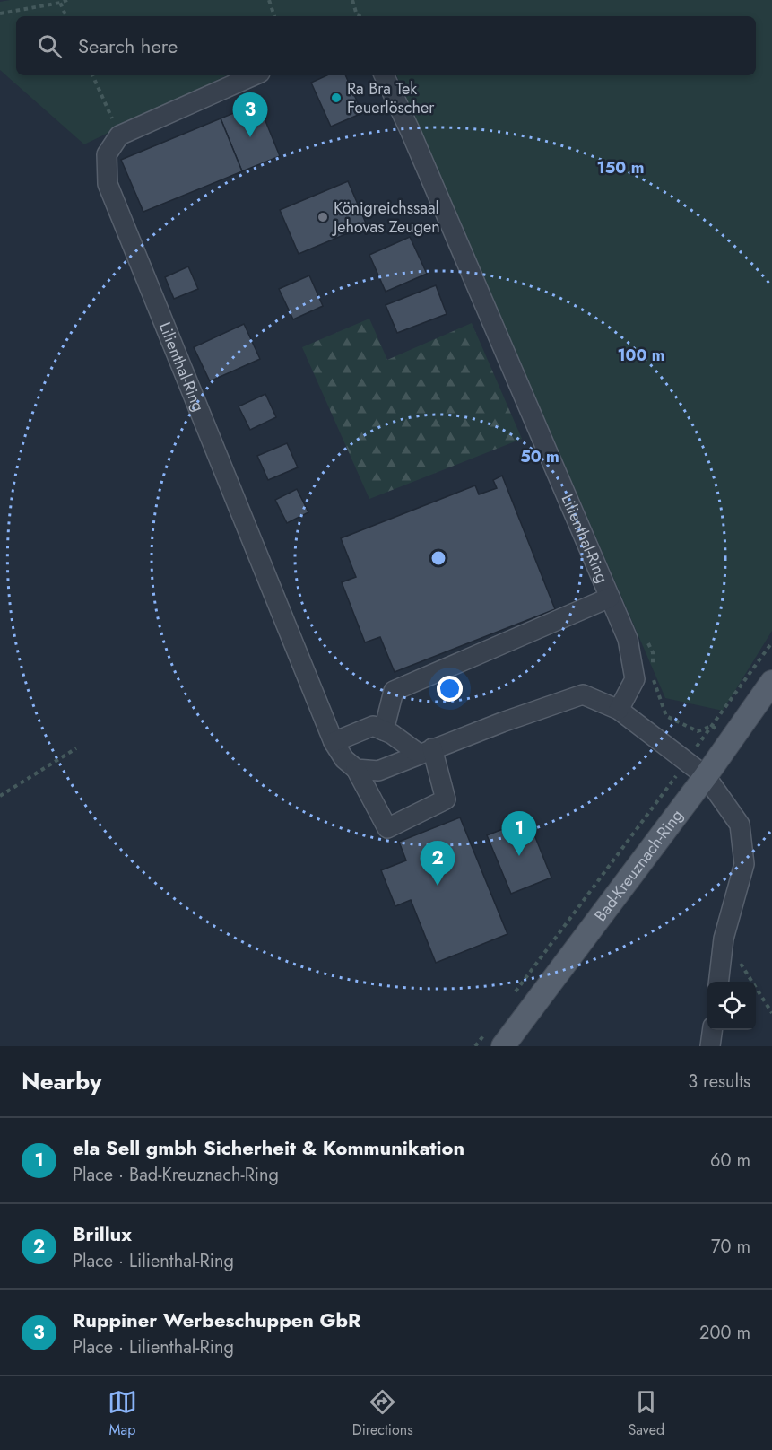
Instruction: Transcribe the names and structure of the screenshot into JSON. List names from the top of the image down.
{
  "streets": {
    "main road": ["Bad-Kreuznach-Ring"],
    "street": ["Lilienthal-Ring"]
  },
  "places": ["Ra Bra Tek Feuerlöscher", "Königreichssaal Jehovas Zeugen"],
  "page": {
    "search": "Search here",
    "pins": ["3", "1", "2"],
    "heading": ["Nearby", "3 results"],
    "list": [
      {
        "mark": "1",
        "name": "ela Sell gmbh Sicherheit & Kommunikation",
        "note": "Place · Bad-Kreuznach-Ring",
        "value": "60 m"
      },
      {
        "mark": "2",
        "name": "Brillux",
        "note": "Place · Lilienthal-Ring",
        "value": "70 m"
      },
      {
        "mark": "3",
        "name": "Ruppiner Werbeschuppen GbR",
        "note": "Place · Lilienthal-Ring",
        "value": "200 m"
      }
    ],
    "nav": ["Map", "Directions", "Saved"]
  },
  "rings": ["150 m", "100 m", "50 m"]
}
